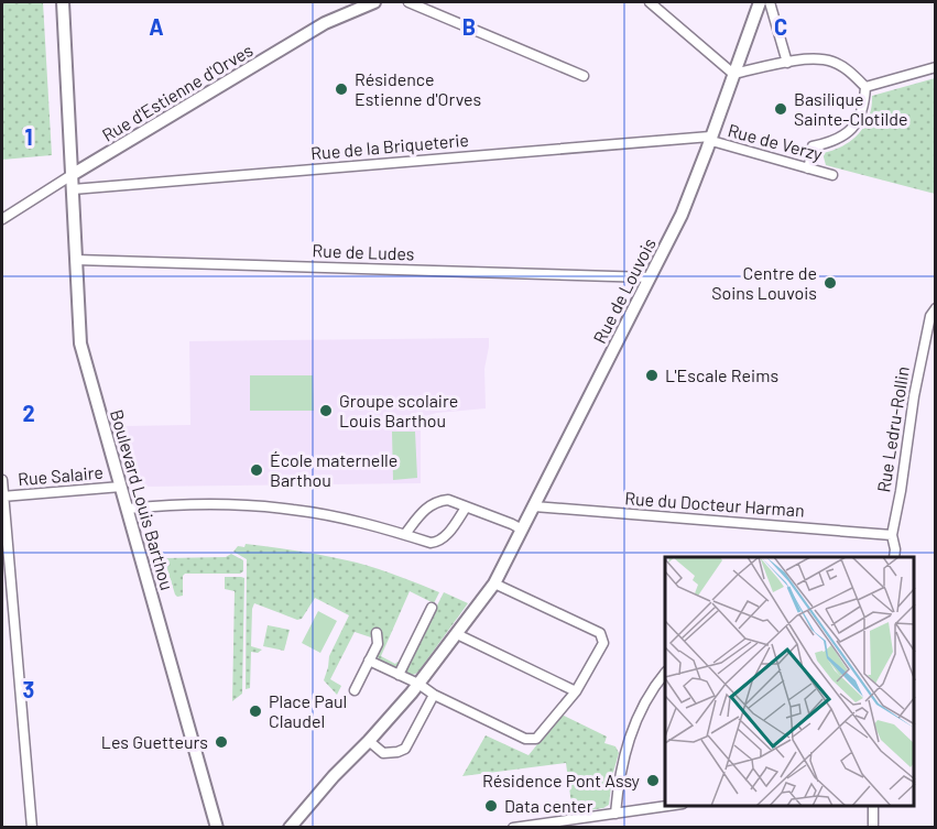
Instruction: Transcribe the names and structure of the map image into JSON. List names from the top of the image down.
{
  "streets": {
    "street": [
      "Rue d'Estienne d'Orves",
      "Rue de Verzy",
      "Rue de la Briqueterie",
      "Rue de Ludes",
      "Rue de Louvois",
      "Rue Ledru-Rollin",
      "Rue Salaire",
      "Boulevard Louis Barthou",
      "Rue du Docteur Harman"
    ]
  },
  "crossings": [
    ["Rue d'Estienne d'Orves", "Boulevard Louis Barthou"],
    ["Rue de Verzy", "Rue de la Briqueterie"],
    ["Rue de Verzy", "Rue de Louvois"],
    ["Rue de la Briqueterie", "Rue de Louvois"],
    ["Rue de la Briqueterie", "Boulevard Louis Barthou"],
    ["Rue de Ludes", "Rue de Louvois"],
    ["Rue de Ludes", "Boulevard Louis Barthou"],
    ["Rue de Louvois", "Rue du Docteur Harman"],
    ["Rue Ledru-Rollin", "Rue du Docteur Harman"],
    ["Rue Salaire", "Boulevard Louis Barthou"]
  ],
  "places": [
    "Résidence Estienne d'Orves",
    "Basilique Sainte-Clotilde",
    "Centre de Soins Louvois",
    "L'Escale Reims",
    "Groupe scolaire Louis Barthou",
    "École maternelle Barthou",
    "Place Paul Claudel",
    "Les Guetteurs",
    "Résidence Pont Assy",
    "Data center"
  ],
  "grid": {
    "columns": ["A", "B", "C"],
    "rows": ["1", "2", "3"]
  }
}
